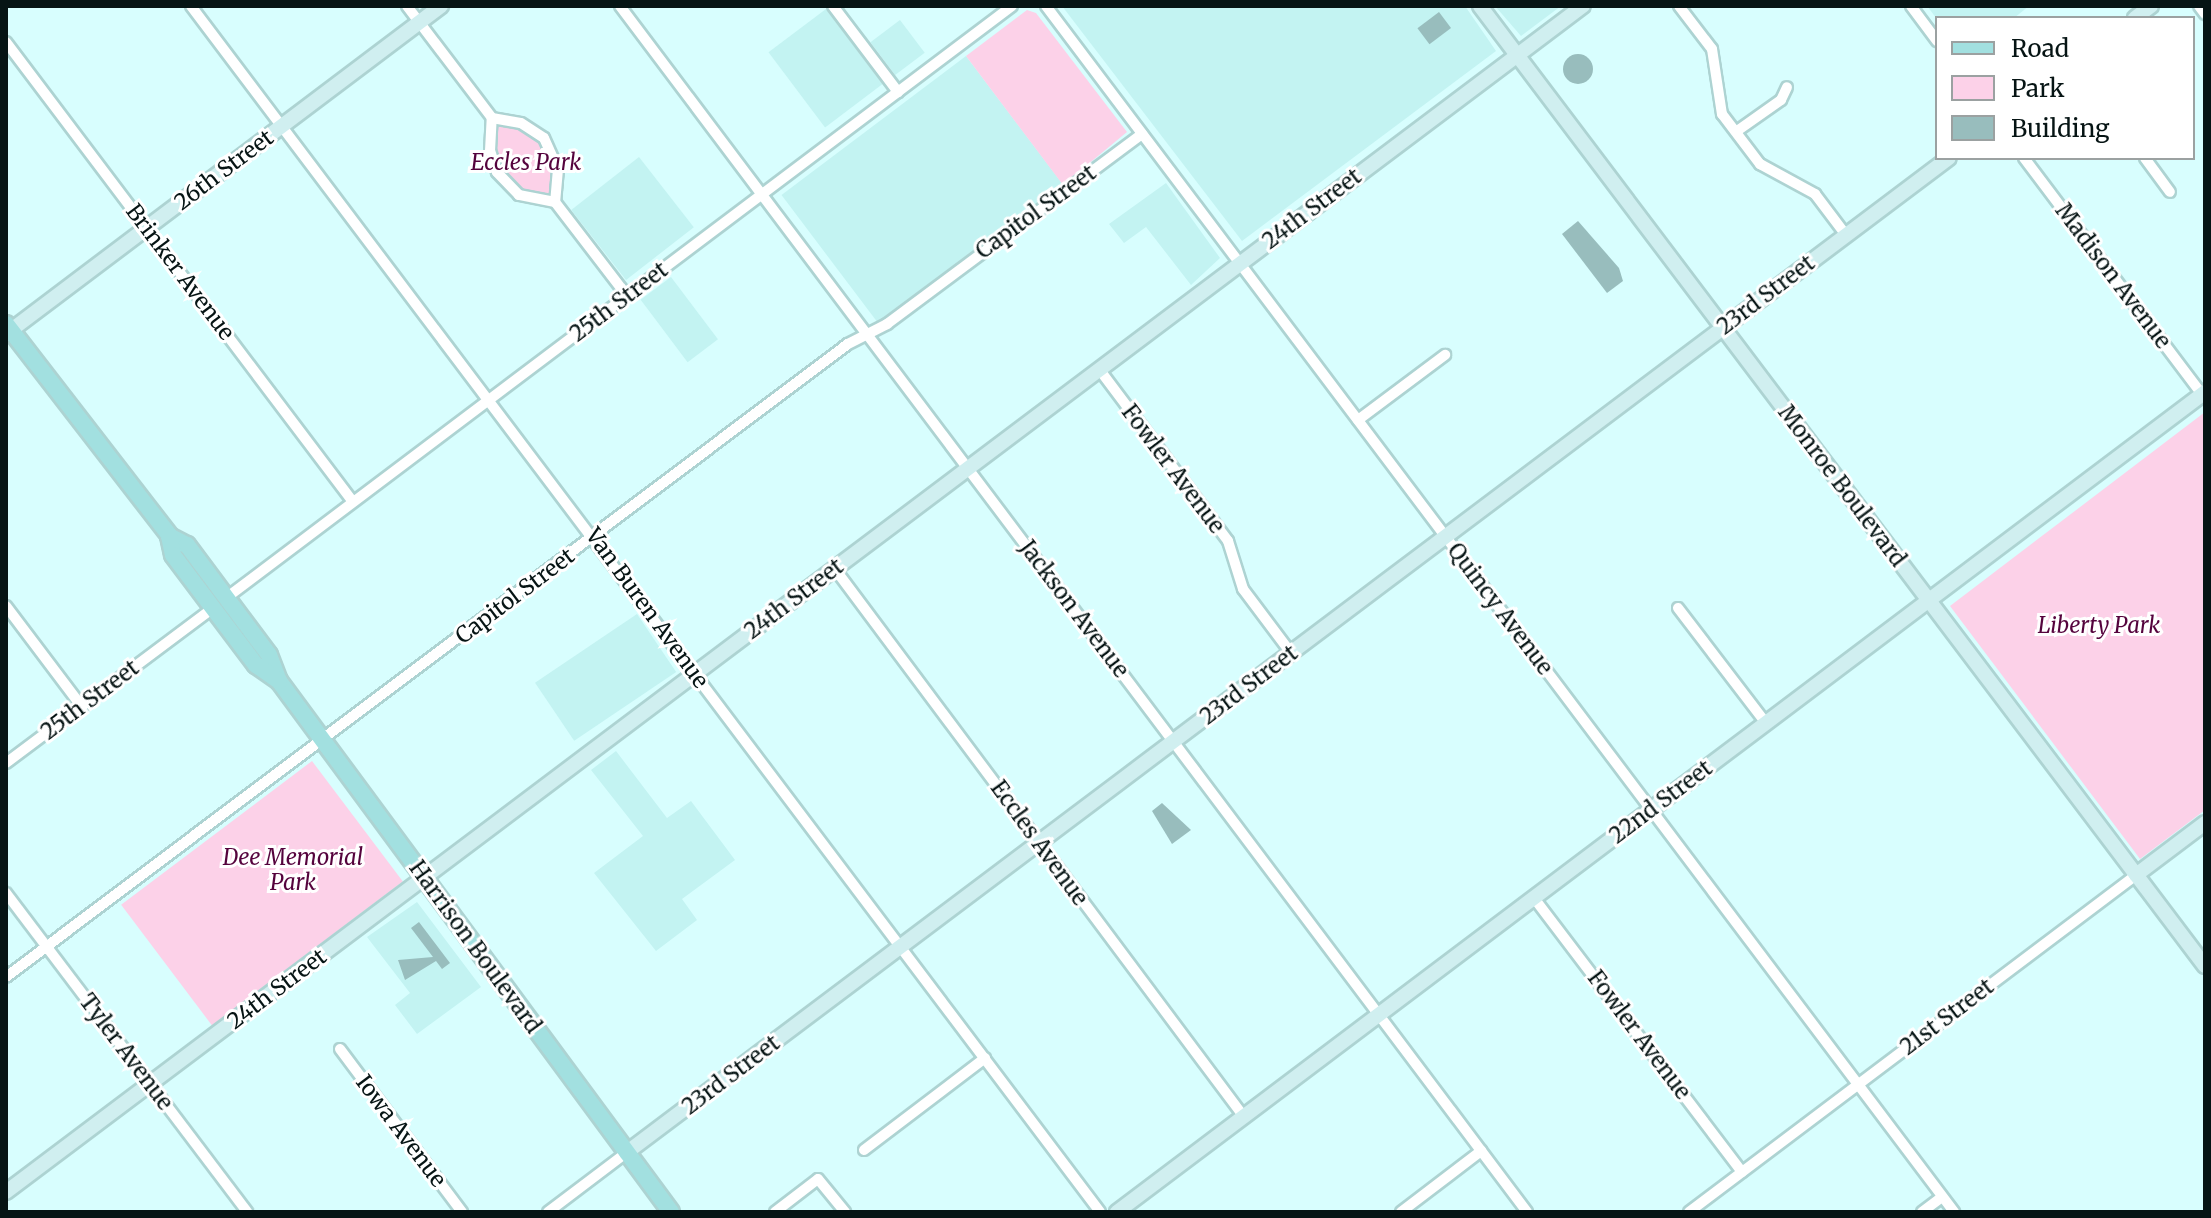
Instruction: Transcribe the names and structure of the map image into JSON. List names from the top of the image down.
{
  "streets": {
    "main road": ["Harrison Boulevard"],
    "street": [
      "26th Street",
      "24th Street",
      "Capitol Street",
      "Brinker Avenue",
      "Madison Avenue",
      "23rd Street",
      "25th Street",
      "Fowler Avenue",
      "Monroe Boulevard",
      "Van Buren Avenue",
      "Jackson Avenue",
      "Quincy Avenue",
      "22nd Street",
      "Eccles Avenue",
      "21st Street",
      "Tyler Avenue",
      "Iowa Avenue"
    ]
  },
  "crossings": [
    ["26th Street", "Brinker Avenue"],
    ["26th Street", "Van Buren Avenue"],
    ["26th Street", "Harrison Boulevard"],
    ["24th Street", "Fowler Avenue"],
    ["24th Street", "Monroe Boulevard"],
    ["24th Street", "Van Buren Avenue"],
    ["24th Street", "Jackson Avenue"],
    ["24th Street", "Quincy Avenue"],
    ["24th Street", "Eccles Avenue"],
    ["24th Street", "Harrison Boulevard"],
    ["24th Street", "Tyler Avenue"],
    ["Capitol Street", "Van Buren Avenue"],
    ["Capitol Street", "Jackson Avenue"],
    ["Capitol Street", "Quincy Avenue"],
    ["Capitol Street", "Harrison Boulevard"],
    ["Capitol Street", "Tyler Avenue"],
    ["Brinker Avenue", "25th Street"],
    ["Madison Avenue", "22nd Street"],
    ["23rd Street", "Fowler Avenue"],
    ["23rd Street", "Monroe Boulevard"],
    ["23rd Street", "Van Buren Avenue"],
    ["23rd Street", "Jackson Avenue"],
    ["23rd Street", "Quincy Avenue"],
    ["23rd Street", "Eccles Avenue"],
    ["23rd Street", "Harrison Boulevard"],
    ["25th Street", "Van Buren Avenue"],
    ["25th Street", "Jackson Avenue"],
    ["25th Street", "Harrison Boulevard"],
    ["Fowler Avenue", "22nd Street"],
    ["Fowler Avenue", "21st Street"],
    ["Monroe Boulevard", "22nd Street"],
    ["Monroe Boulevard", "21st Street"],
    ["Jackson Avenue", "22nd Street"],
    ["Quincy Avenue", "22nd Street"],
    ["Quincy Avenue", "21st Street"],
    ["22nd Street", "Eccles Avenue"]
  ],
  "parks": ["Eccles Park", "Liberty Park", "Dee Memorial Park"],
  "legend": ["Road", "Park", "Building"]
}
